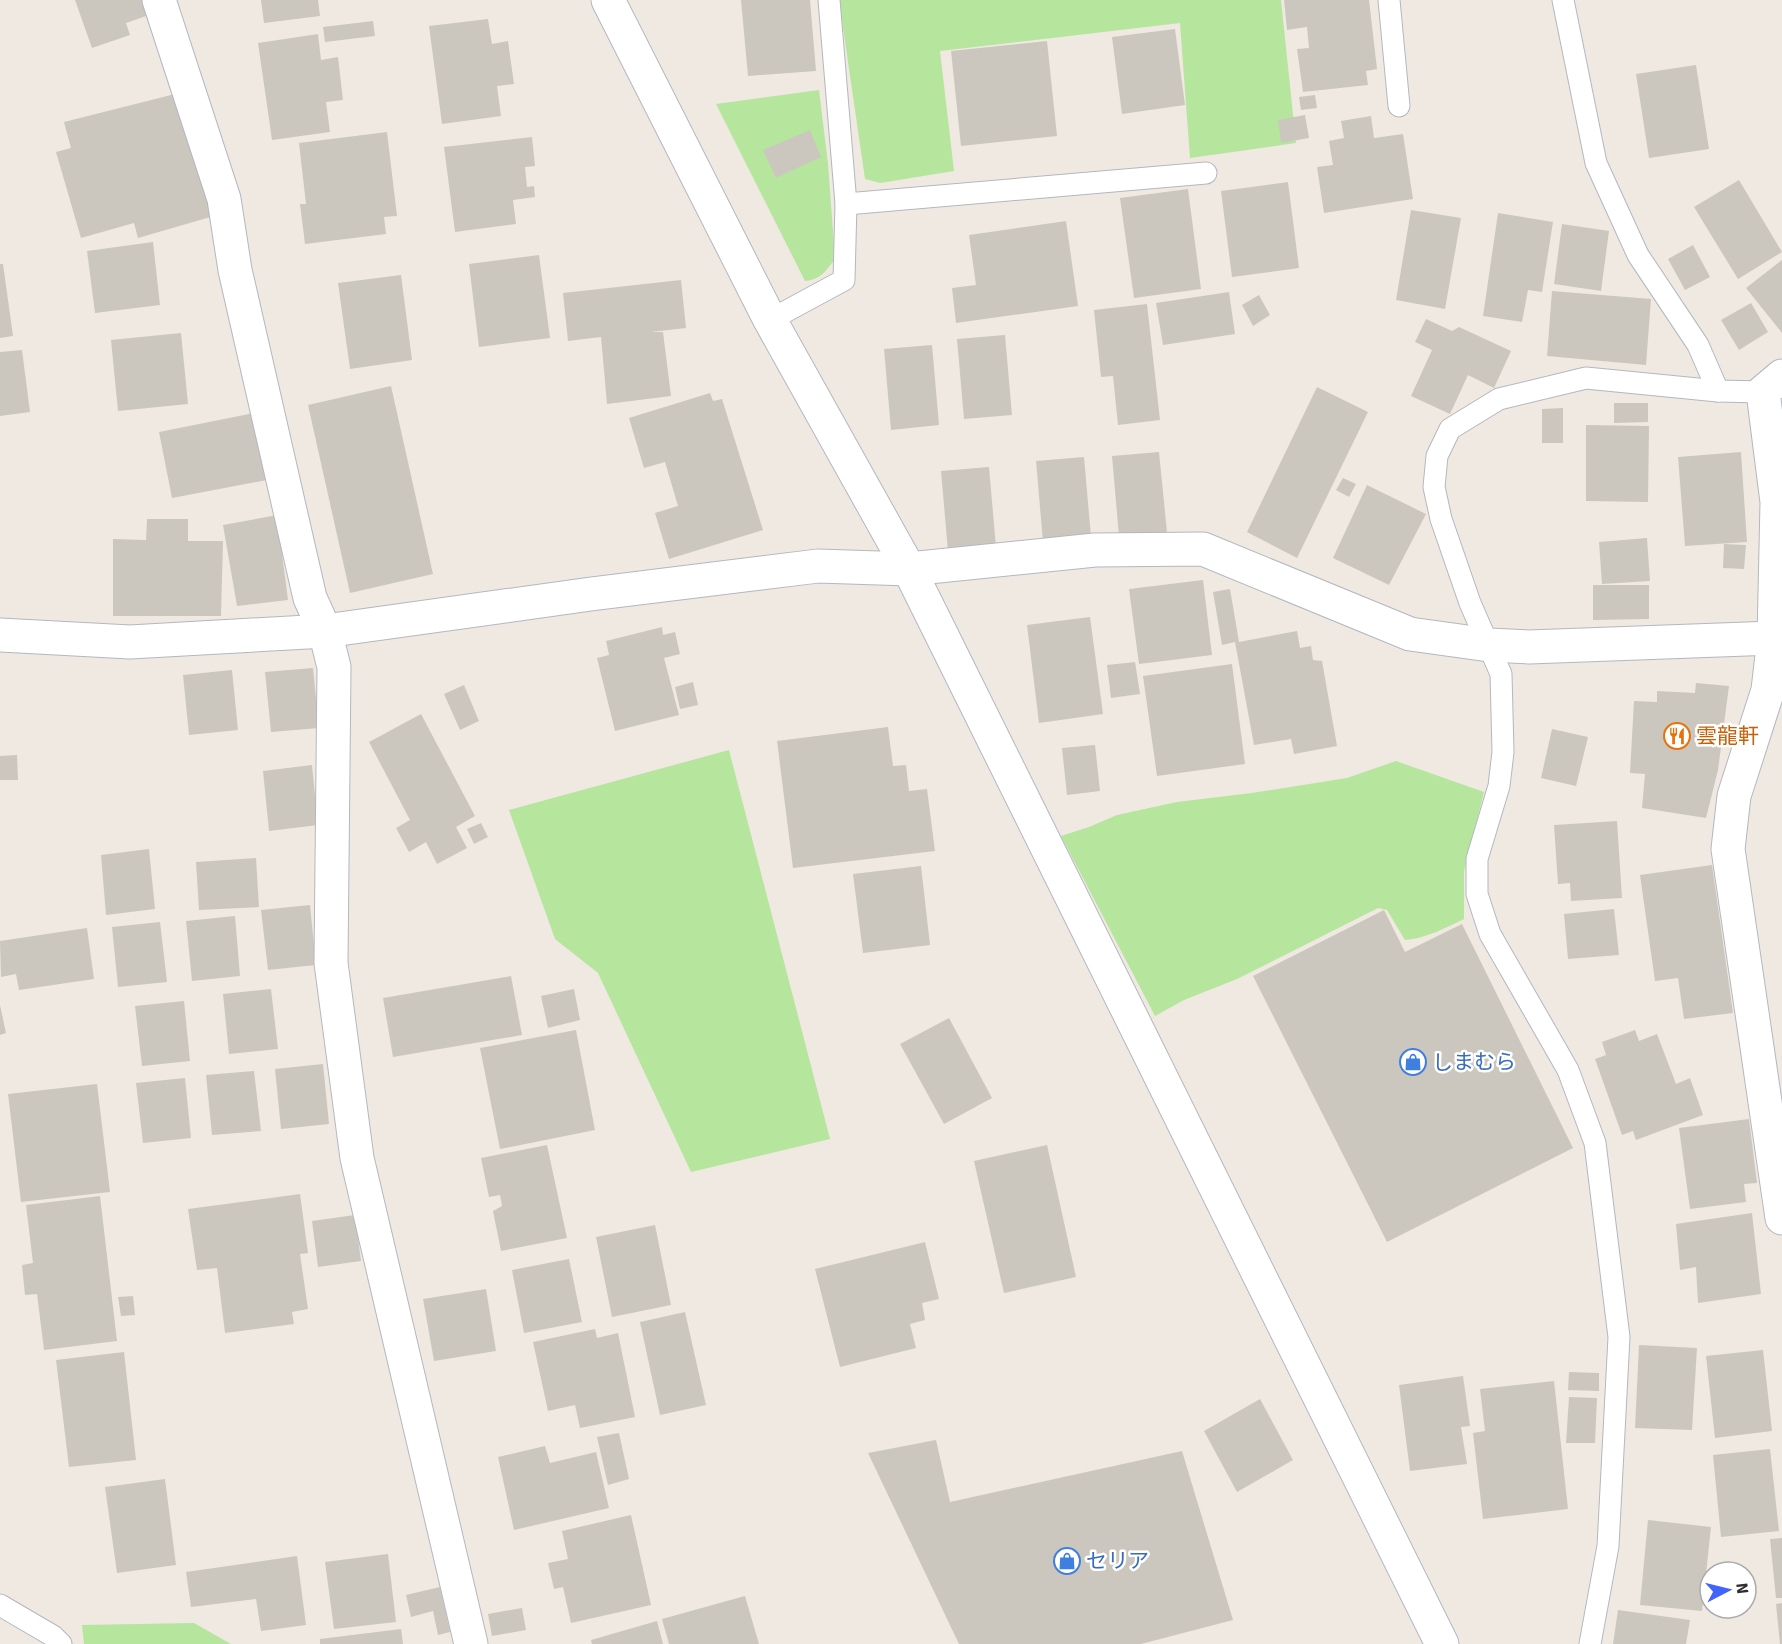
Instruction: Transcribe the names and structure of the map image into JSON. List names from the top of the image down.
{
  "places": {
    "restaurant": ["雲龍軒"],
    "shop": ["しまむら", "セリア"]
  },
  "north": "right"
}
